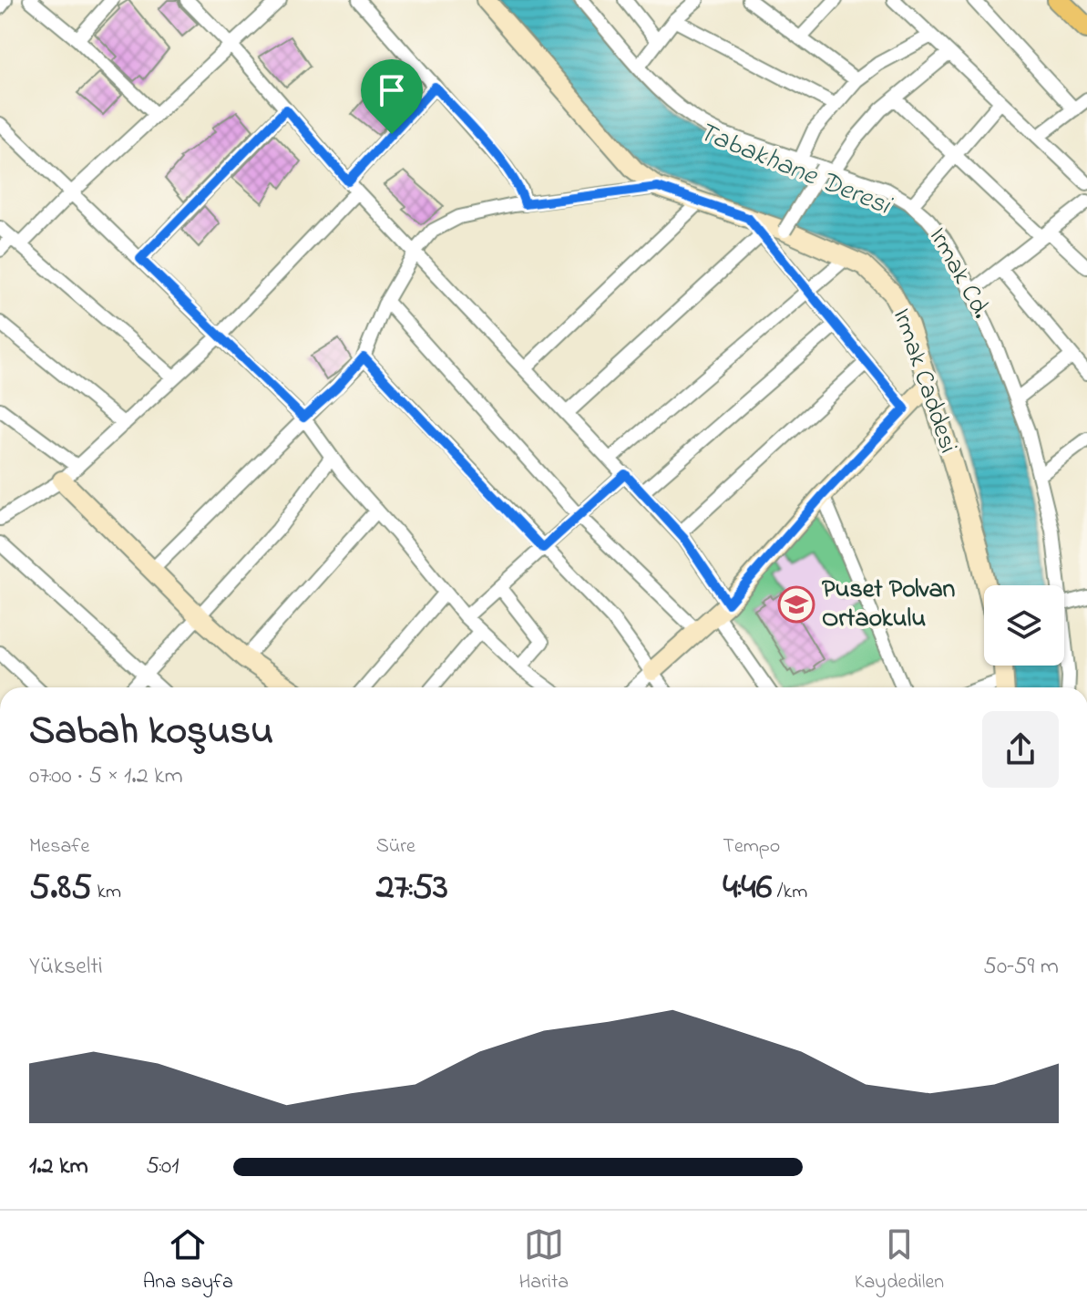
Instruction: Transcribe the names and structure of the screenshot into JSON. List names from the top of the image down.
{
  "streets": {
    "street": ["Irmak Cd.", "Irmak Caddesi"]
  },
  "water": ["Tabakhane Deresi"],
  "places": {
    "school or university": ["Puset Polvan Ortaokulu"]
  },
  "page": {
    "heading": ["Sabah koşusu", "07:00 · 5 × 1.2 km"],
    "stats": [
      ["Mesafe", "5.85 km"],
      ["Süre", "27:53"],
      ["Tempo", "4:46 /km"]
    ],
    "chart": ["Yükselti", "50–59 m"],
    "list": [
      {
        "name": "1.2 km",
        "note": "5:01"
      }
    ],
    "tabs": ["Ana sayfa", "Harita", "Kaydedilen"]
  }
}
